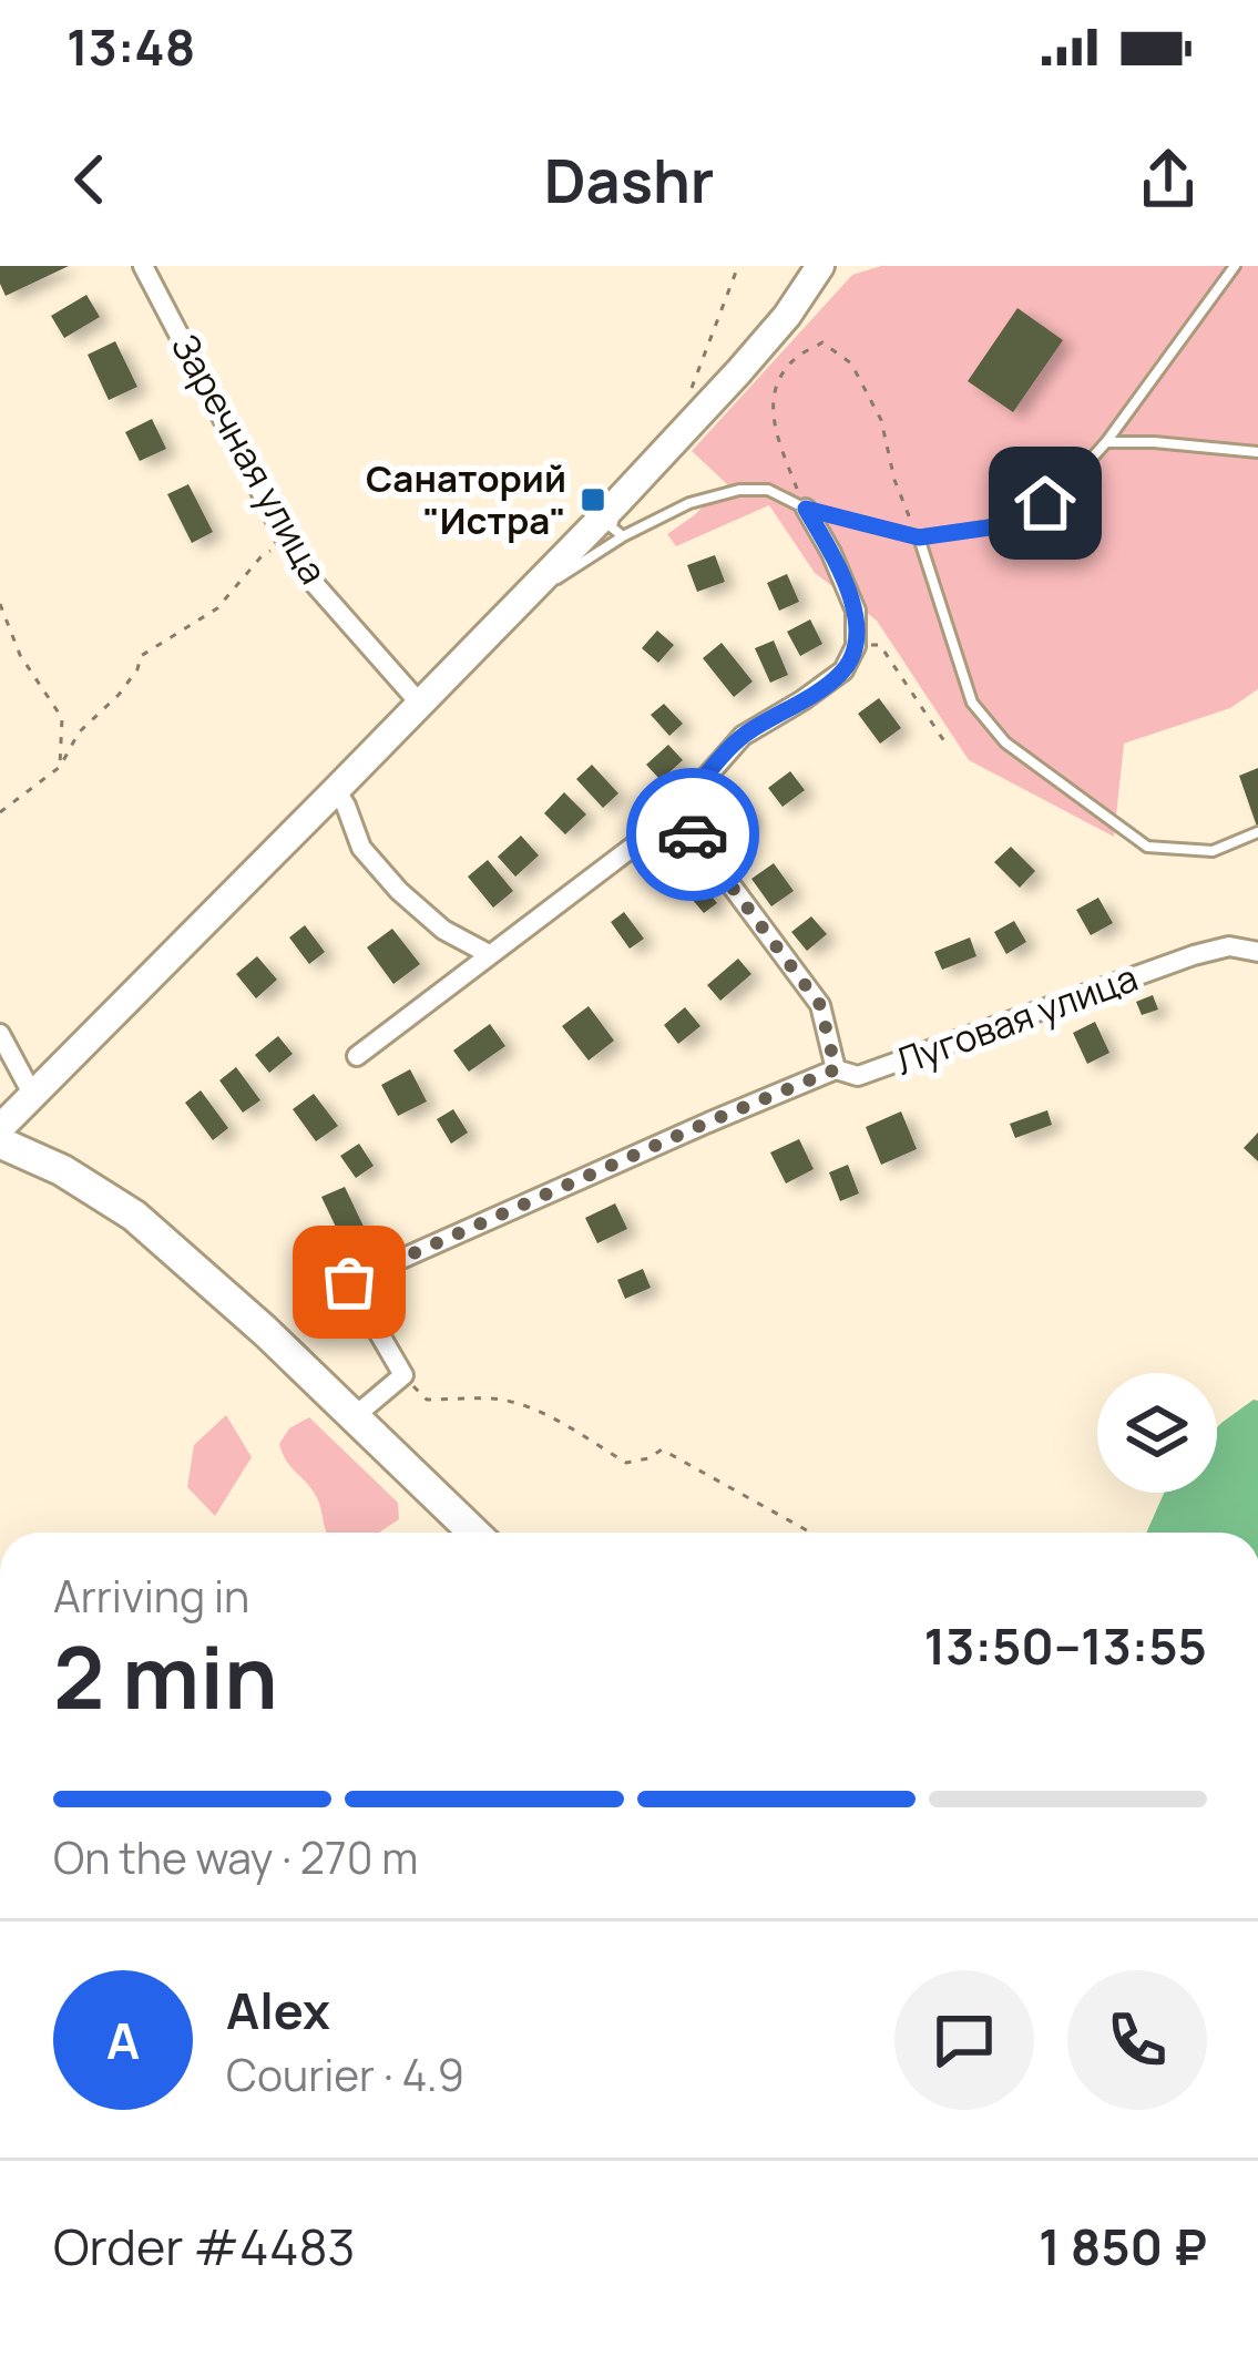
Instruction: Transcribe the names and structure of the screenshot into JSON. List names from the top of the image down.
{
  "streets": {
    "street": ["Заречная улица", "Луговая улица"]
  },
  "places": {
    "transit": ["Санаторий \"Истра\""]
  },
  "page": {
    "status": "13:48",
    "header": "Dashr",
    "heading": ["2 min", "Arriving in", "13:50–13:55"],
    "panel": [
      "Alex",
      "Courier · 4.9",
      "Order #4483",
      "1 850 ₽"
    ],
    "bar": "On the way · 270 m",
    "round": "A"
  }
}
